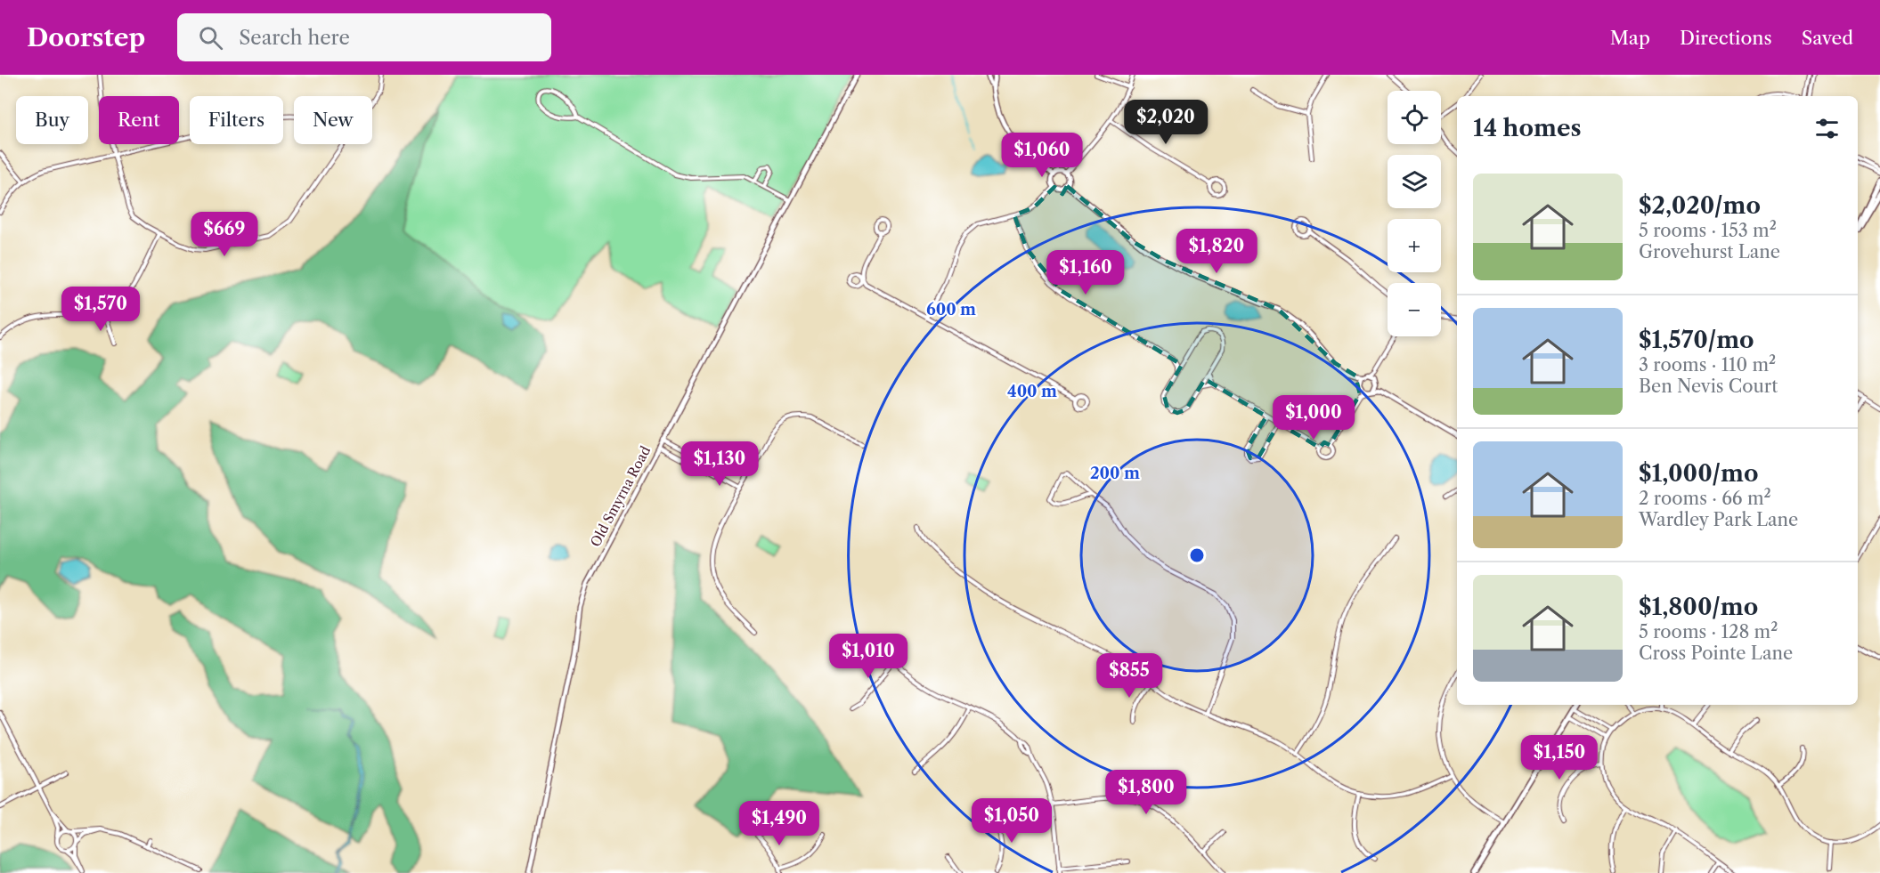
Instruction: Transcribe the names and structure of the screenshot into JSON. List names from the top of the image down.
{
  "streets": {
    "street": ["Old Smyrna Road"]
  },
  "page": {
    "header": "Doorstep",
    "search": "Search here",
    "nav": ["Map", "Directions", "Saved"],
    "map_buttons": ["+", "−"],
    "chip": [
      "Buy",
      "Rent",
      "Filters",
      "New"
    ],
    "heading": "14 homes",
    "price": [
      "$2,020",
      "$1,060",
      "$669",
      "$1,820",
      "$1,160",
      "$1,570",
      "$1,000",
      "$1,130",
      "$1,010",
      "$855",
      "$1,150",
      "$1,800",
      "$1,050",
      "$1,490"
    ],
    "list": [
      {
        "name": "$2,020/mo",
        "note": "5 rooms · 153 m² · Grovehurst Lane"
      },
      {
        "name": "$1,570/mo",
        "note": "3 rooms · 110 m² · Ben Nevis Court"
      },
      {
        "name": "$1,000/mo",
        "note": "2 rooms · 66 m² · Wardley Park Lane"
      },
      {
        "name": "$1,800/mo",
        "note": "5 rooms · 128 m² · Cross Pointe Lane"
      }
    ]
  },
  "rings": ["600 m", "400 m", "200 m"]
}
